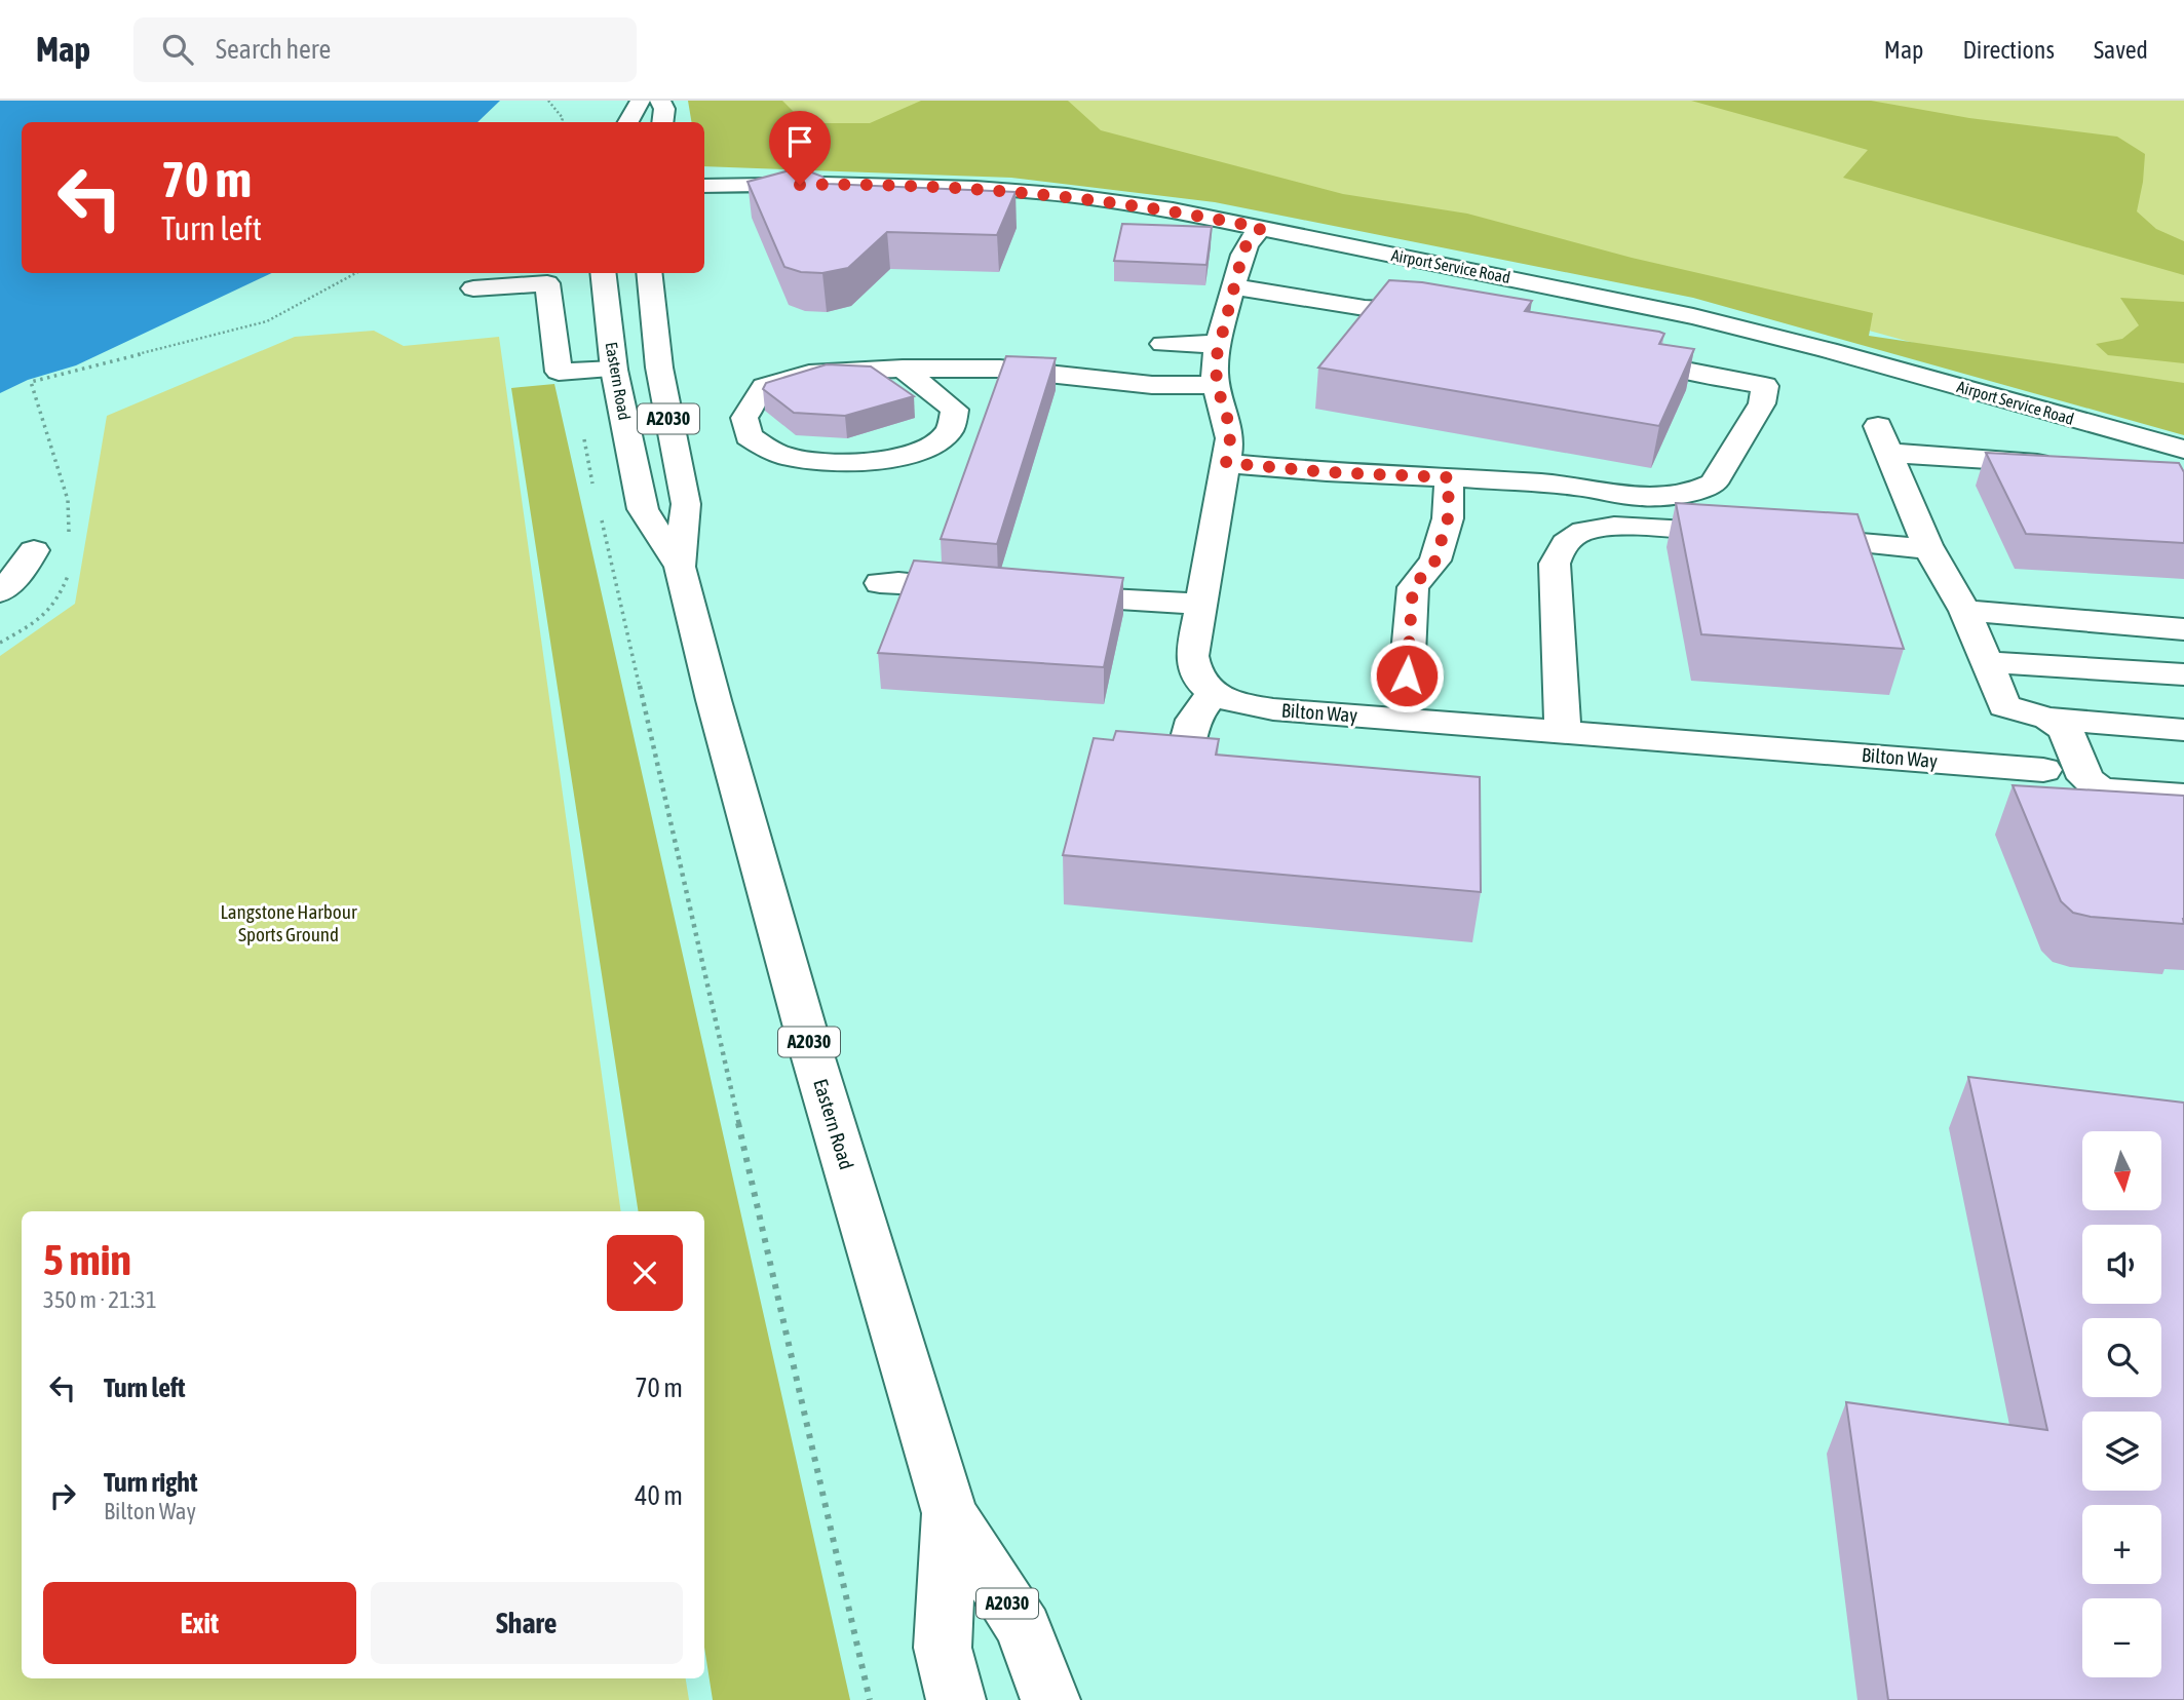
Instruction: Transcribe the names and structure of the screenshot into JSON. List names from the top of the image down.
{
  "streets": {
    "street": [
      "Airport Service Road",
      "Eastern Road",
      "A2030",
      "Bilton Way"
    ]
  },
  "parks": ["Langstone Harbour Sports Ground"],
  "north": "bottom",
  "page": {
    "header": "Map",
    "search": "Search here",
    "nav": ["Map", "Directions", "Saved"],
    "turn": ["70 m", "Turn left"],
    "map_buttons": ["+", "−"],
    "heading": ["5 min", "350 m · 21:31"],
    "list": [
      {
        "name": "Turn left",
        "value": "70 m"
      },
      {
        "name": "Turn right",
        "note": "Bilton Way",
        "value": "40 m"
      }
    ],
    "buttons": ["Exit", "Share"]
  }
}
